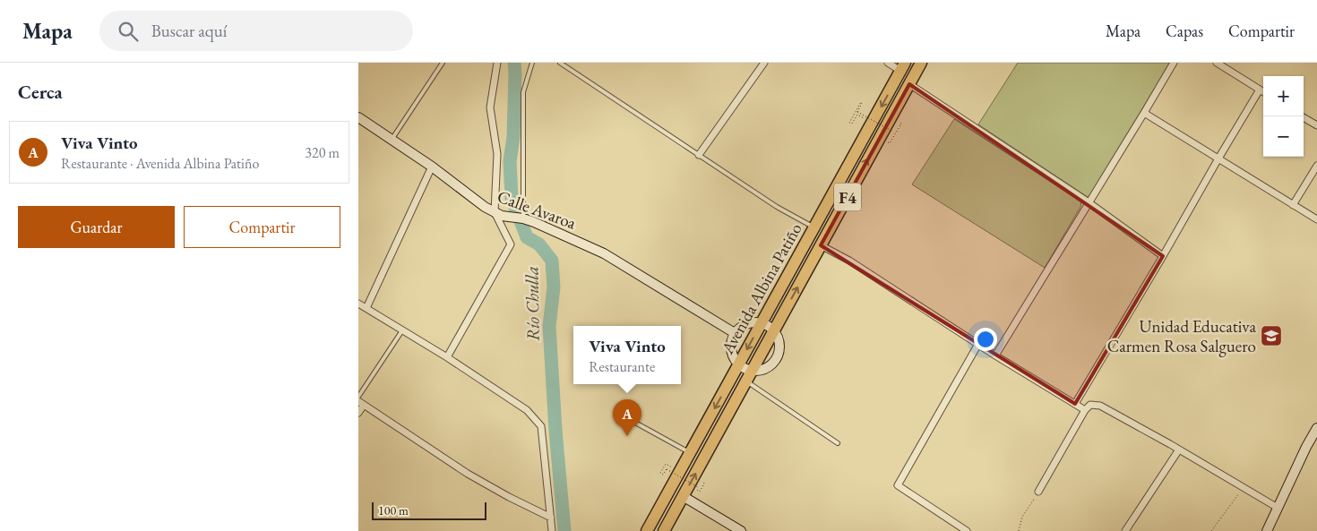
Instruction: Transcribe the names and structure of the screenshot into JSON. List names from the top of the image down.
{
  "streets": {
    "highway": ["F4", "Avenida Albina Patiño"],
    "main road": ["Calle Avaroa"]
  },
  "water": ["Río Chulla"],
  "places": {
    "school or university": ["Unidad Educativa Carmen Rosa Salguero"]
  },
  "scale_bar": "100 m",
  "page": {
    "header": "Mapa",
    "search": "Buscar aquí",
    "nav": ["Mapa", "Capas", "Compartir"],
    "heading": "Cerca",
    "map_buttons": ["+", "−"],
    "list": [
      {
        "mark": "A",
        "name": "Viva Vinto",
        "note": "Restaurante · Avenida Albina Patiño",
        "value": "320 m"
      }
    ],
    "buttons": ["Guardar", "Compartir"],
    "popup": ["Viva Vinto", "Restaurante"],
    "pins": "A",
    "scale": "100 m"
  }
}
